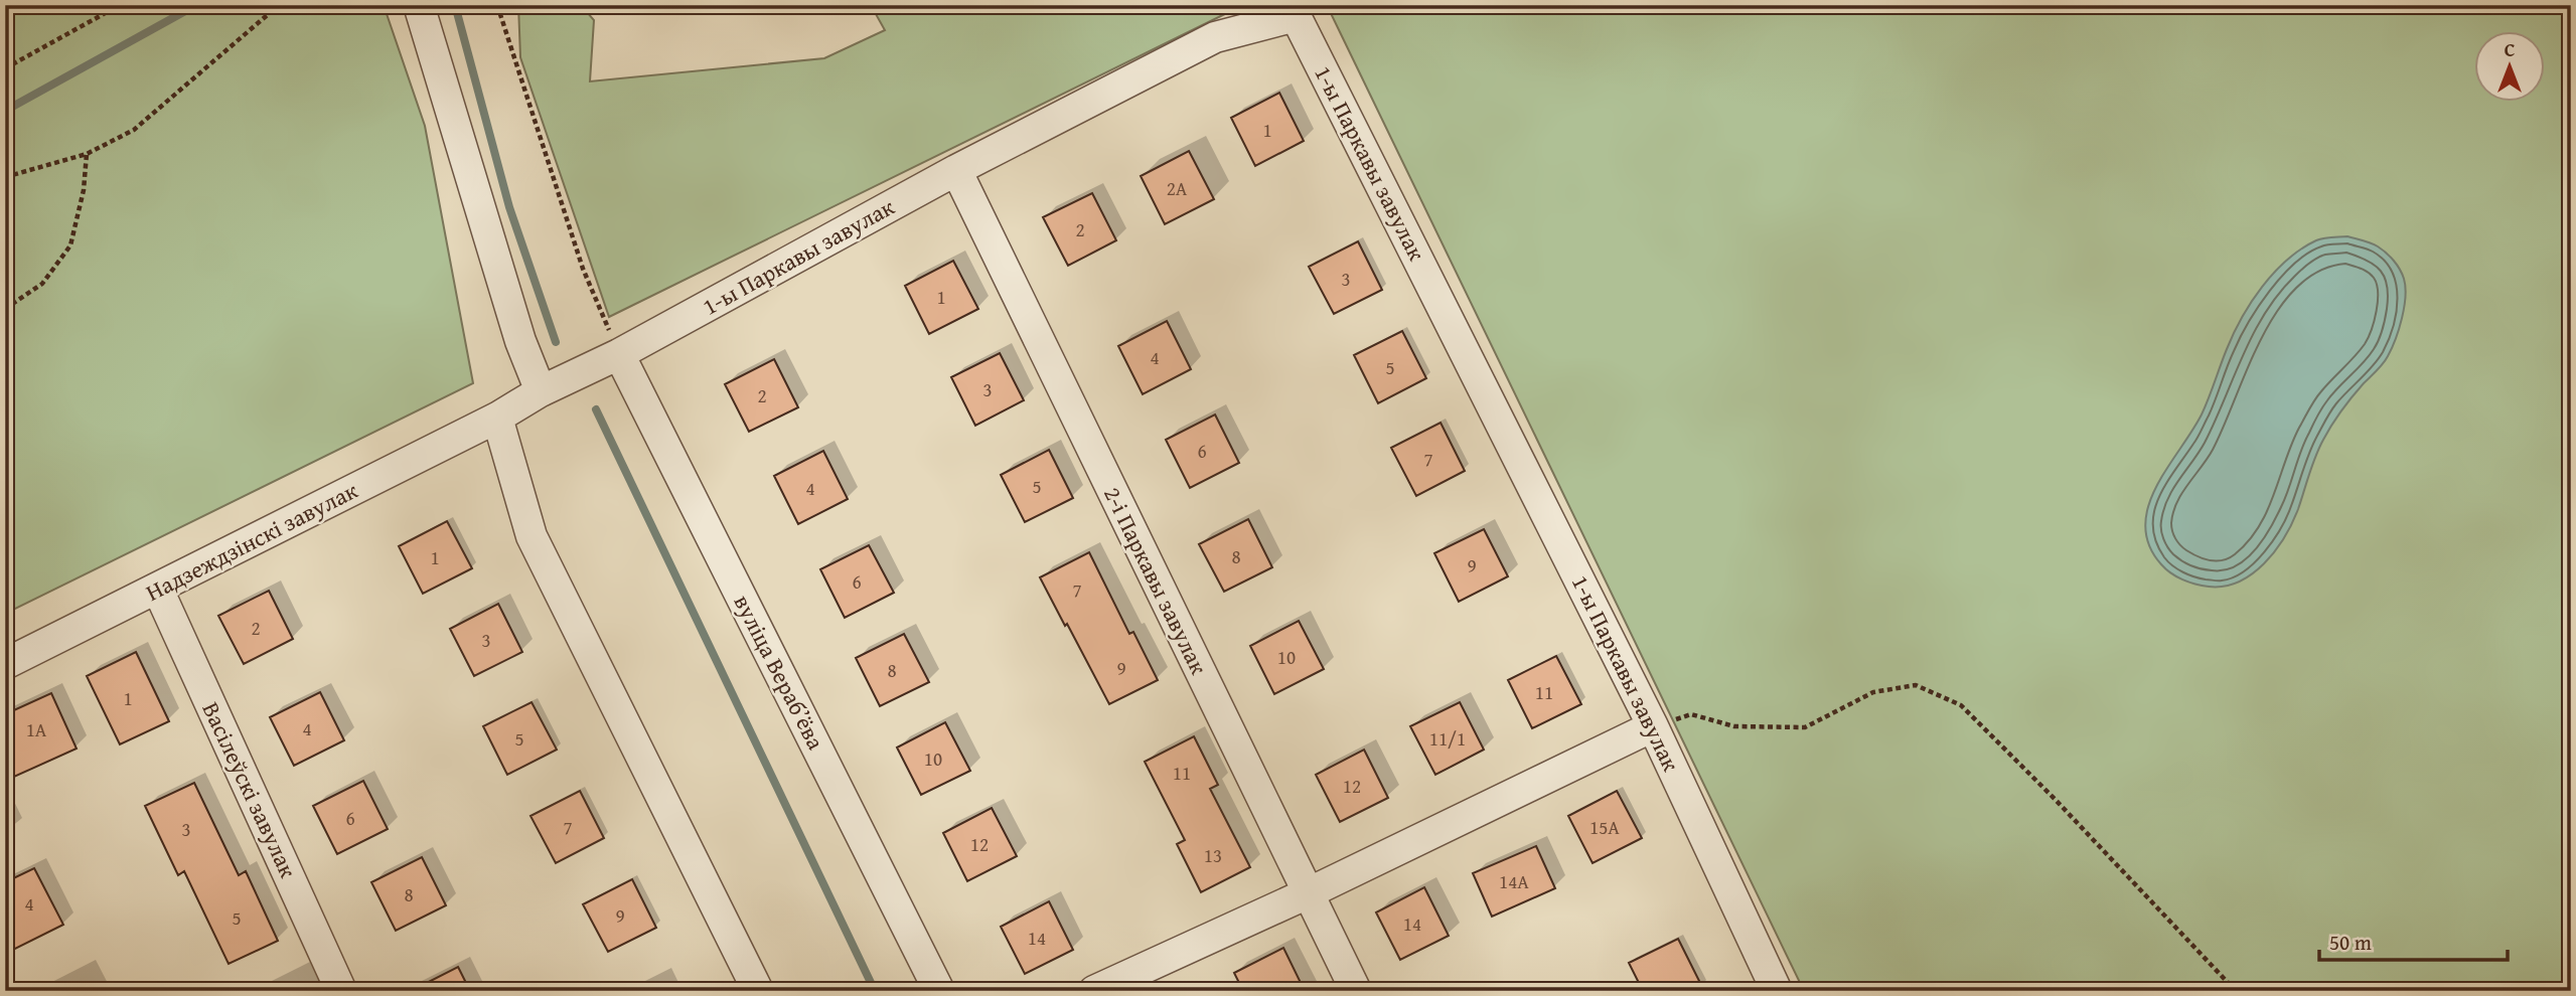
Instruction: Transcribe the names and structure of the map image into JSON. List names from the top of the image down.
{
  "streets": {
    "street": [
      "1-ы Паркавы завулак",
      "Надзеждзінскі завулак",
      "2-і Паркавы завулак",
      "вуліца Верабʼёва",
      "Васілеўскі завулак"
    ]
  },
  "crossings": [
    ["1-ы Паркавы завулак", "Надзеждзінскі завулак"],
    ["1-ы Паркавы завулак", "2-і Паркавы завулак"],
    ["1-ы Паркавы завулак", "вуліца Верабʼёва"],
    ["Надзеждзінскі завулак", "Васілеўскі завулак"]
  ],
  "house_numbers": [
    "1",
    "2А",
    "2",
    "3",
    "1",
    "4",
    "5",
    "3",
    "2",
    "6",
    "7",
    "5",
    "4",
    "8",
    "1",
    "9",
    "6",
    "7",
    "2",
    "3",
    "10",
    "9",
    "8",
    "11",
    "1",
    "4",
    "1А",
    "5",
    "11/1",
    "10",
    "11",
    "12",
    "6",
    "7",
    "15А",
    "3",
    "12",
    "13",
    "14А",
    "8",
    "4",
    "9",
    "5",
    "14",
    "14"
  ],
  "scale_bar": "50 m",
  "north": "top"
}
